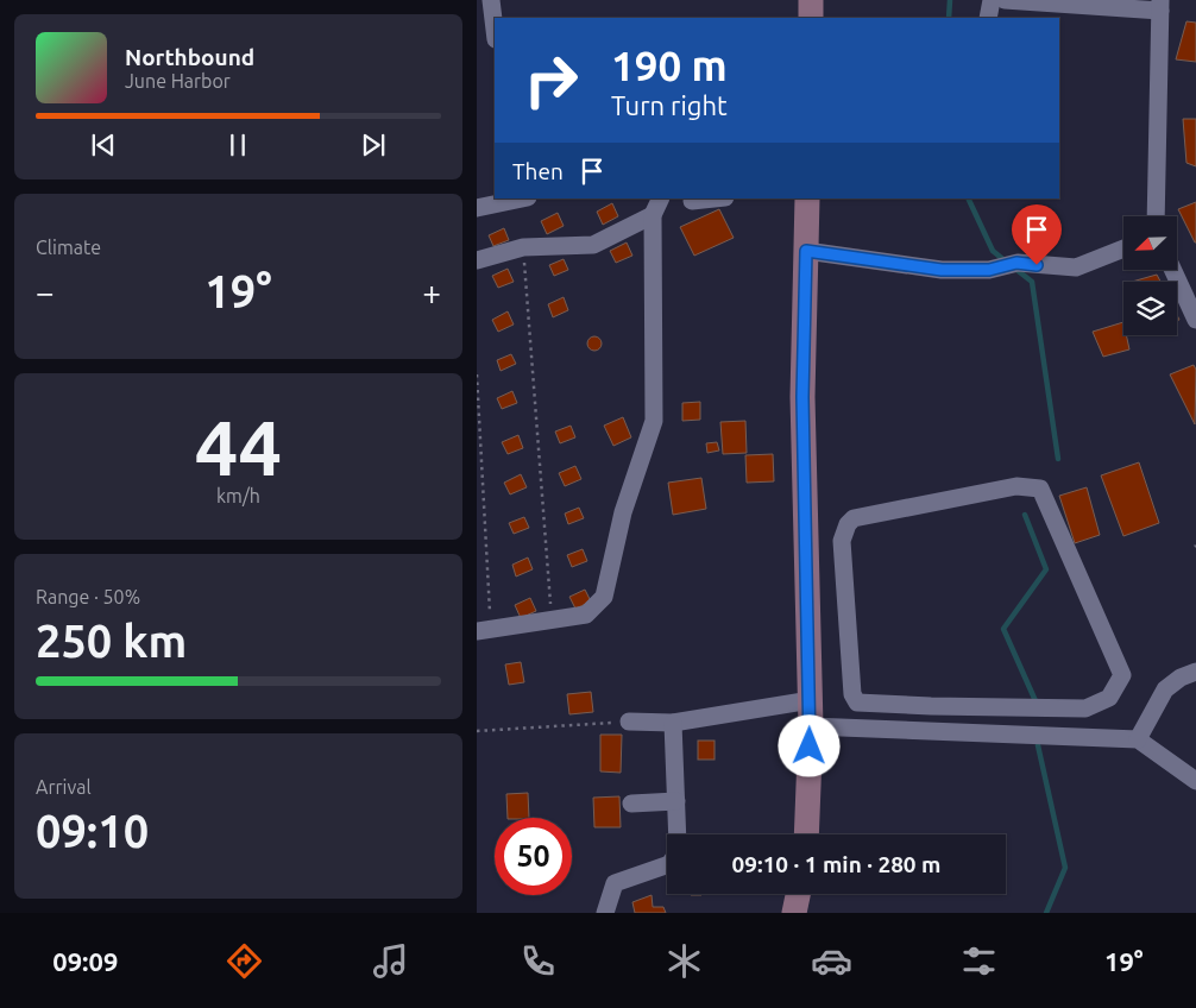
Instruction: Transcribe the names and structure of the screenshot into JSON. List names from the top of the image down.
{
  "north": "bottom left",
  "page": {
    "turn": ["190 m", "Turn right"],
    "song": ["Northbound", "June Harbor"],
    "then": "Then",
    "tile": [
      "Climate",
      ["44", "km/h"],
      ["Range · 50%", "250 km"],
      ["Arrival", "09:10"]
    ],
    "heat": ["−", "19°", "+"],
    "limit": "50",
    "trip": "09:10 · 1 min · 280 m",
    "tabs": ["09:09", "19°"]
  }
}
